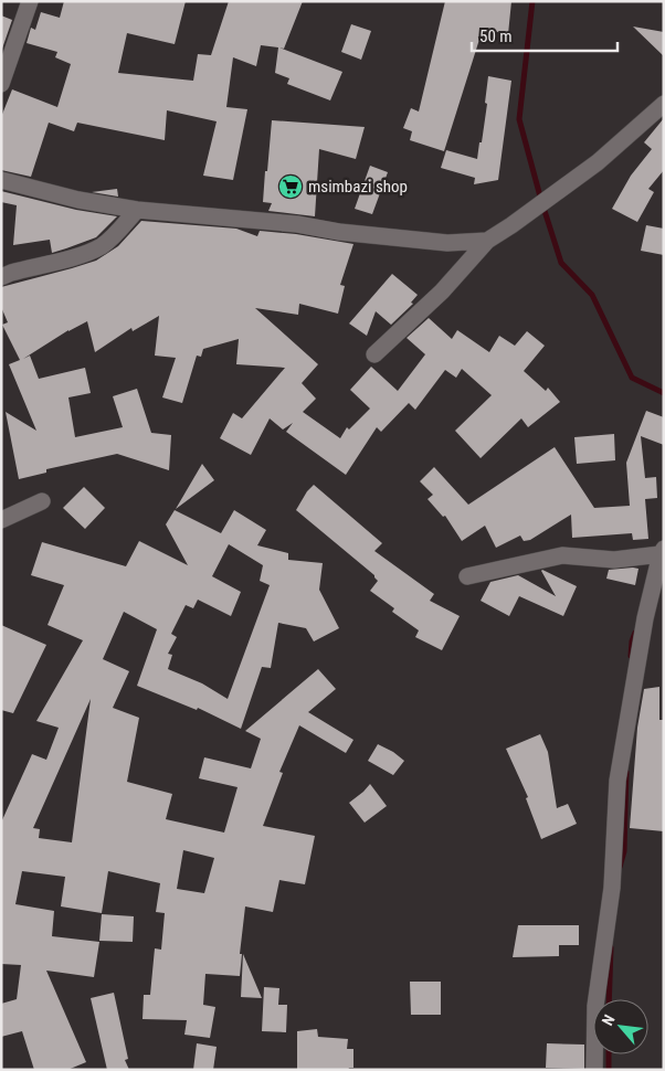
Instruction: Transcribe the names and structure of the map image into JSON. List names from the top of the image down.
{
  "places": {
    "supermarket": ["msimbazi shop"]
  },
  "scale_bar": "50 m",
  "north": "top left"
}
